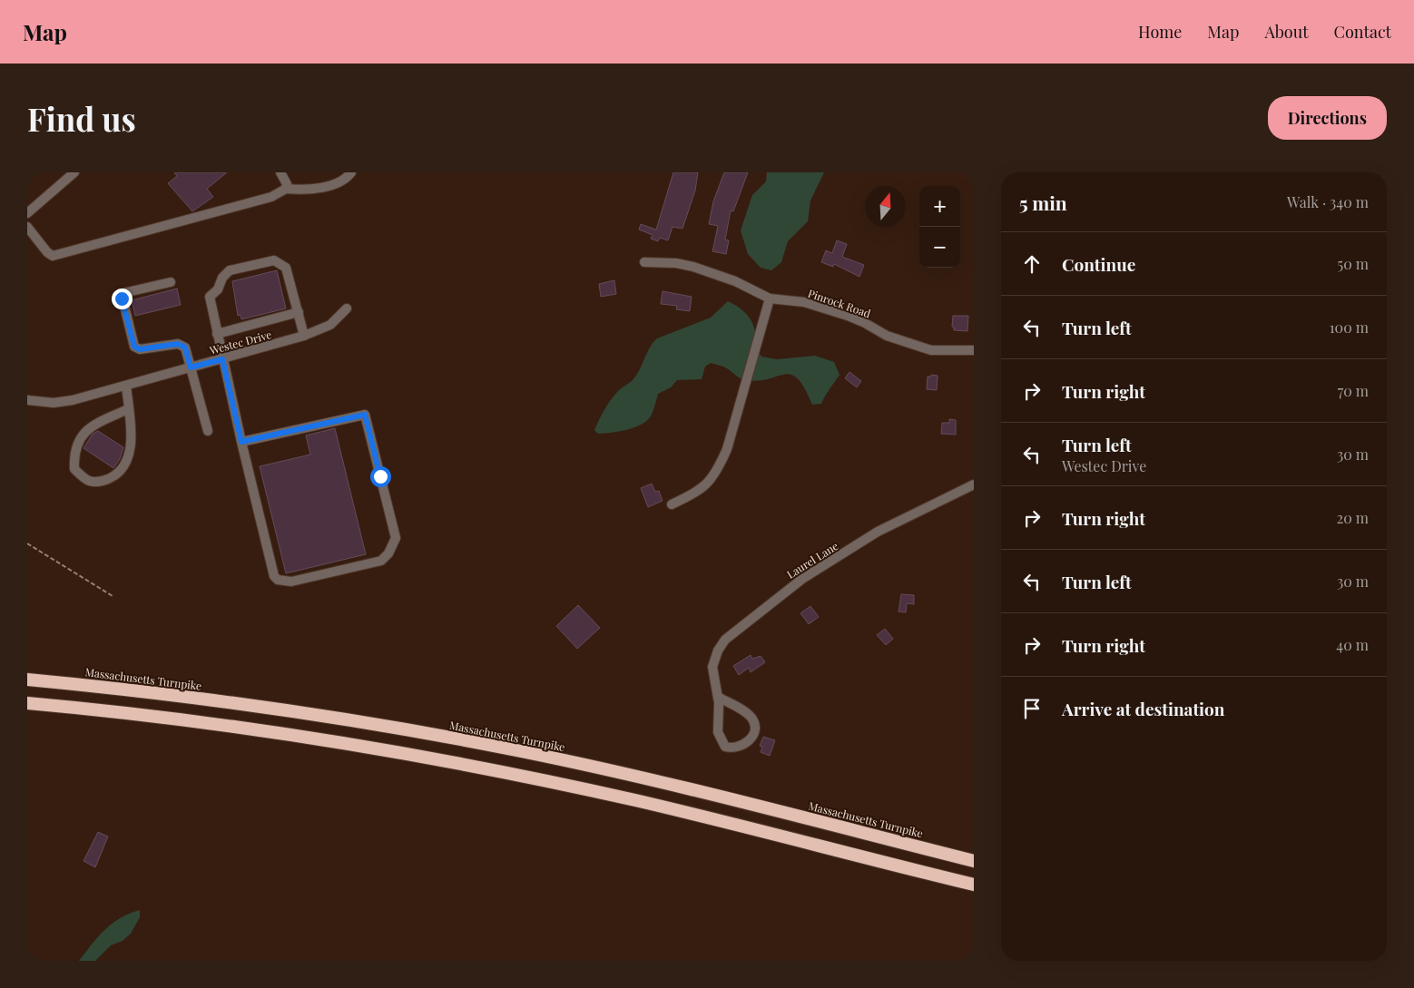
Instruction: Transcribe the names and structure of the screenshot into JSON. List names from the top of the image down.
{
  "streets": {
    "highway": ["Massachusetts Turnpike"],
    "street": ["Pinrock Road", "Westec Drive", "Laurel Lane"]
  },
  "north": "top",
  "page": {
    "header": "Map",
    "nav": [
      "Home",
      "Map",
      "About",
      "Contact"
    ],
    "buttons": "Directions",
    "title": "Find us",
    "heading": ["5 min", "Walk · 340 m"],
    "map_buttons": ["+", "−"],
    "list": [
      ["Continue", "50 m"],
      ["Turn left", "100 m"],
      ["Turn right", "70 m"],
      ["Turn left", "Westec Drive", "30 m"],
      ["Turn right", "20 m"],
      ["Turn left", "30 m"],
      ["Turn right", "40 m"],
      "Arrive at destination"
    ]
  }
}
